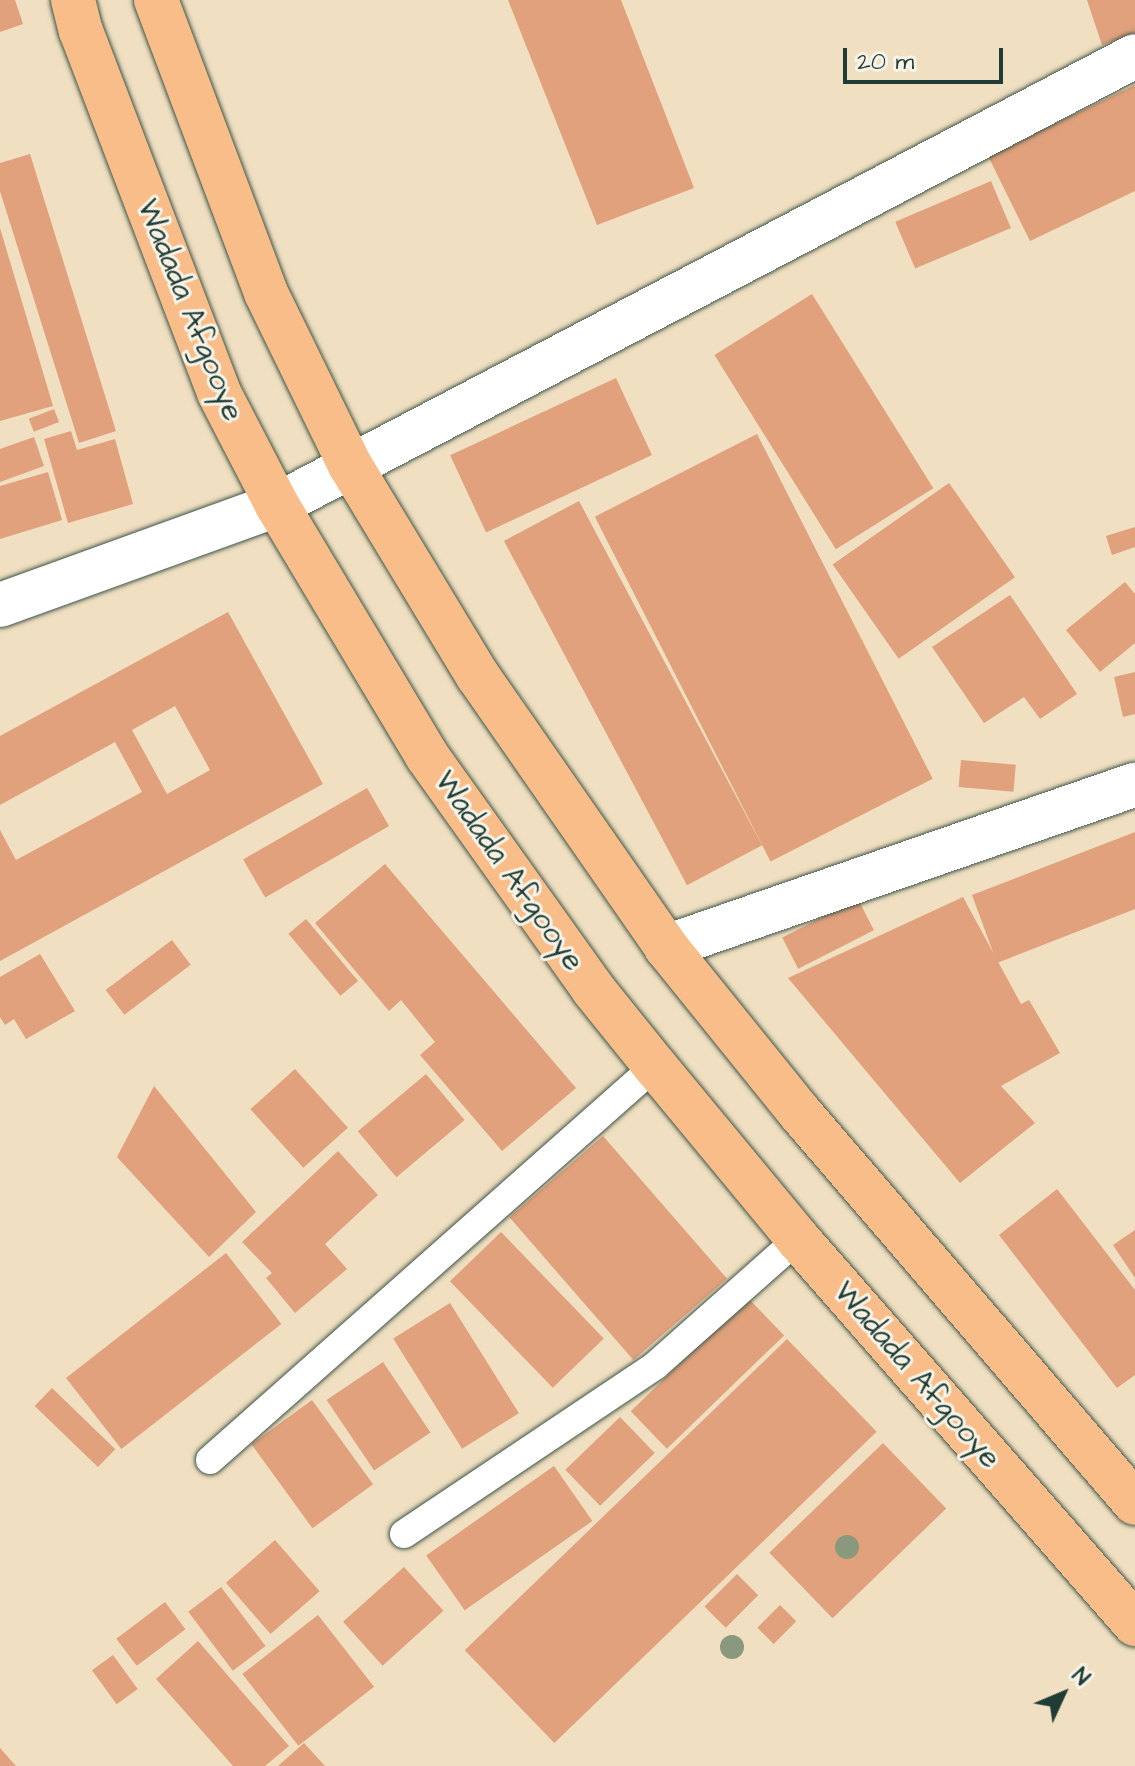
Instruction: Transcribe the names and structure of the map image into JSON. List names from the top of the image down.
{
  "streets": {
    "highway": ["Wadada Afgooye"]
  },
  "scale_bar": "20 m",
  "north": "top right"
}
